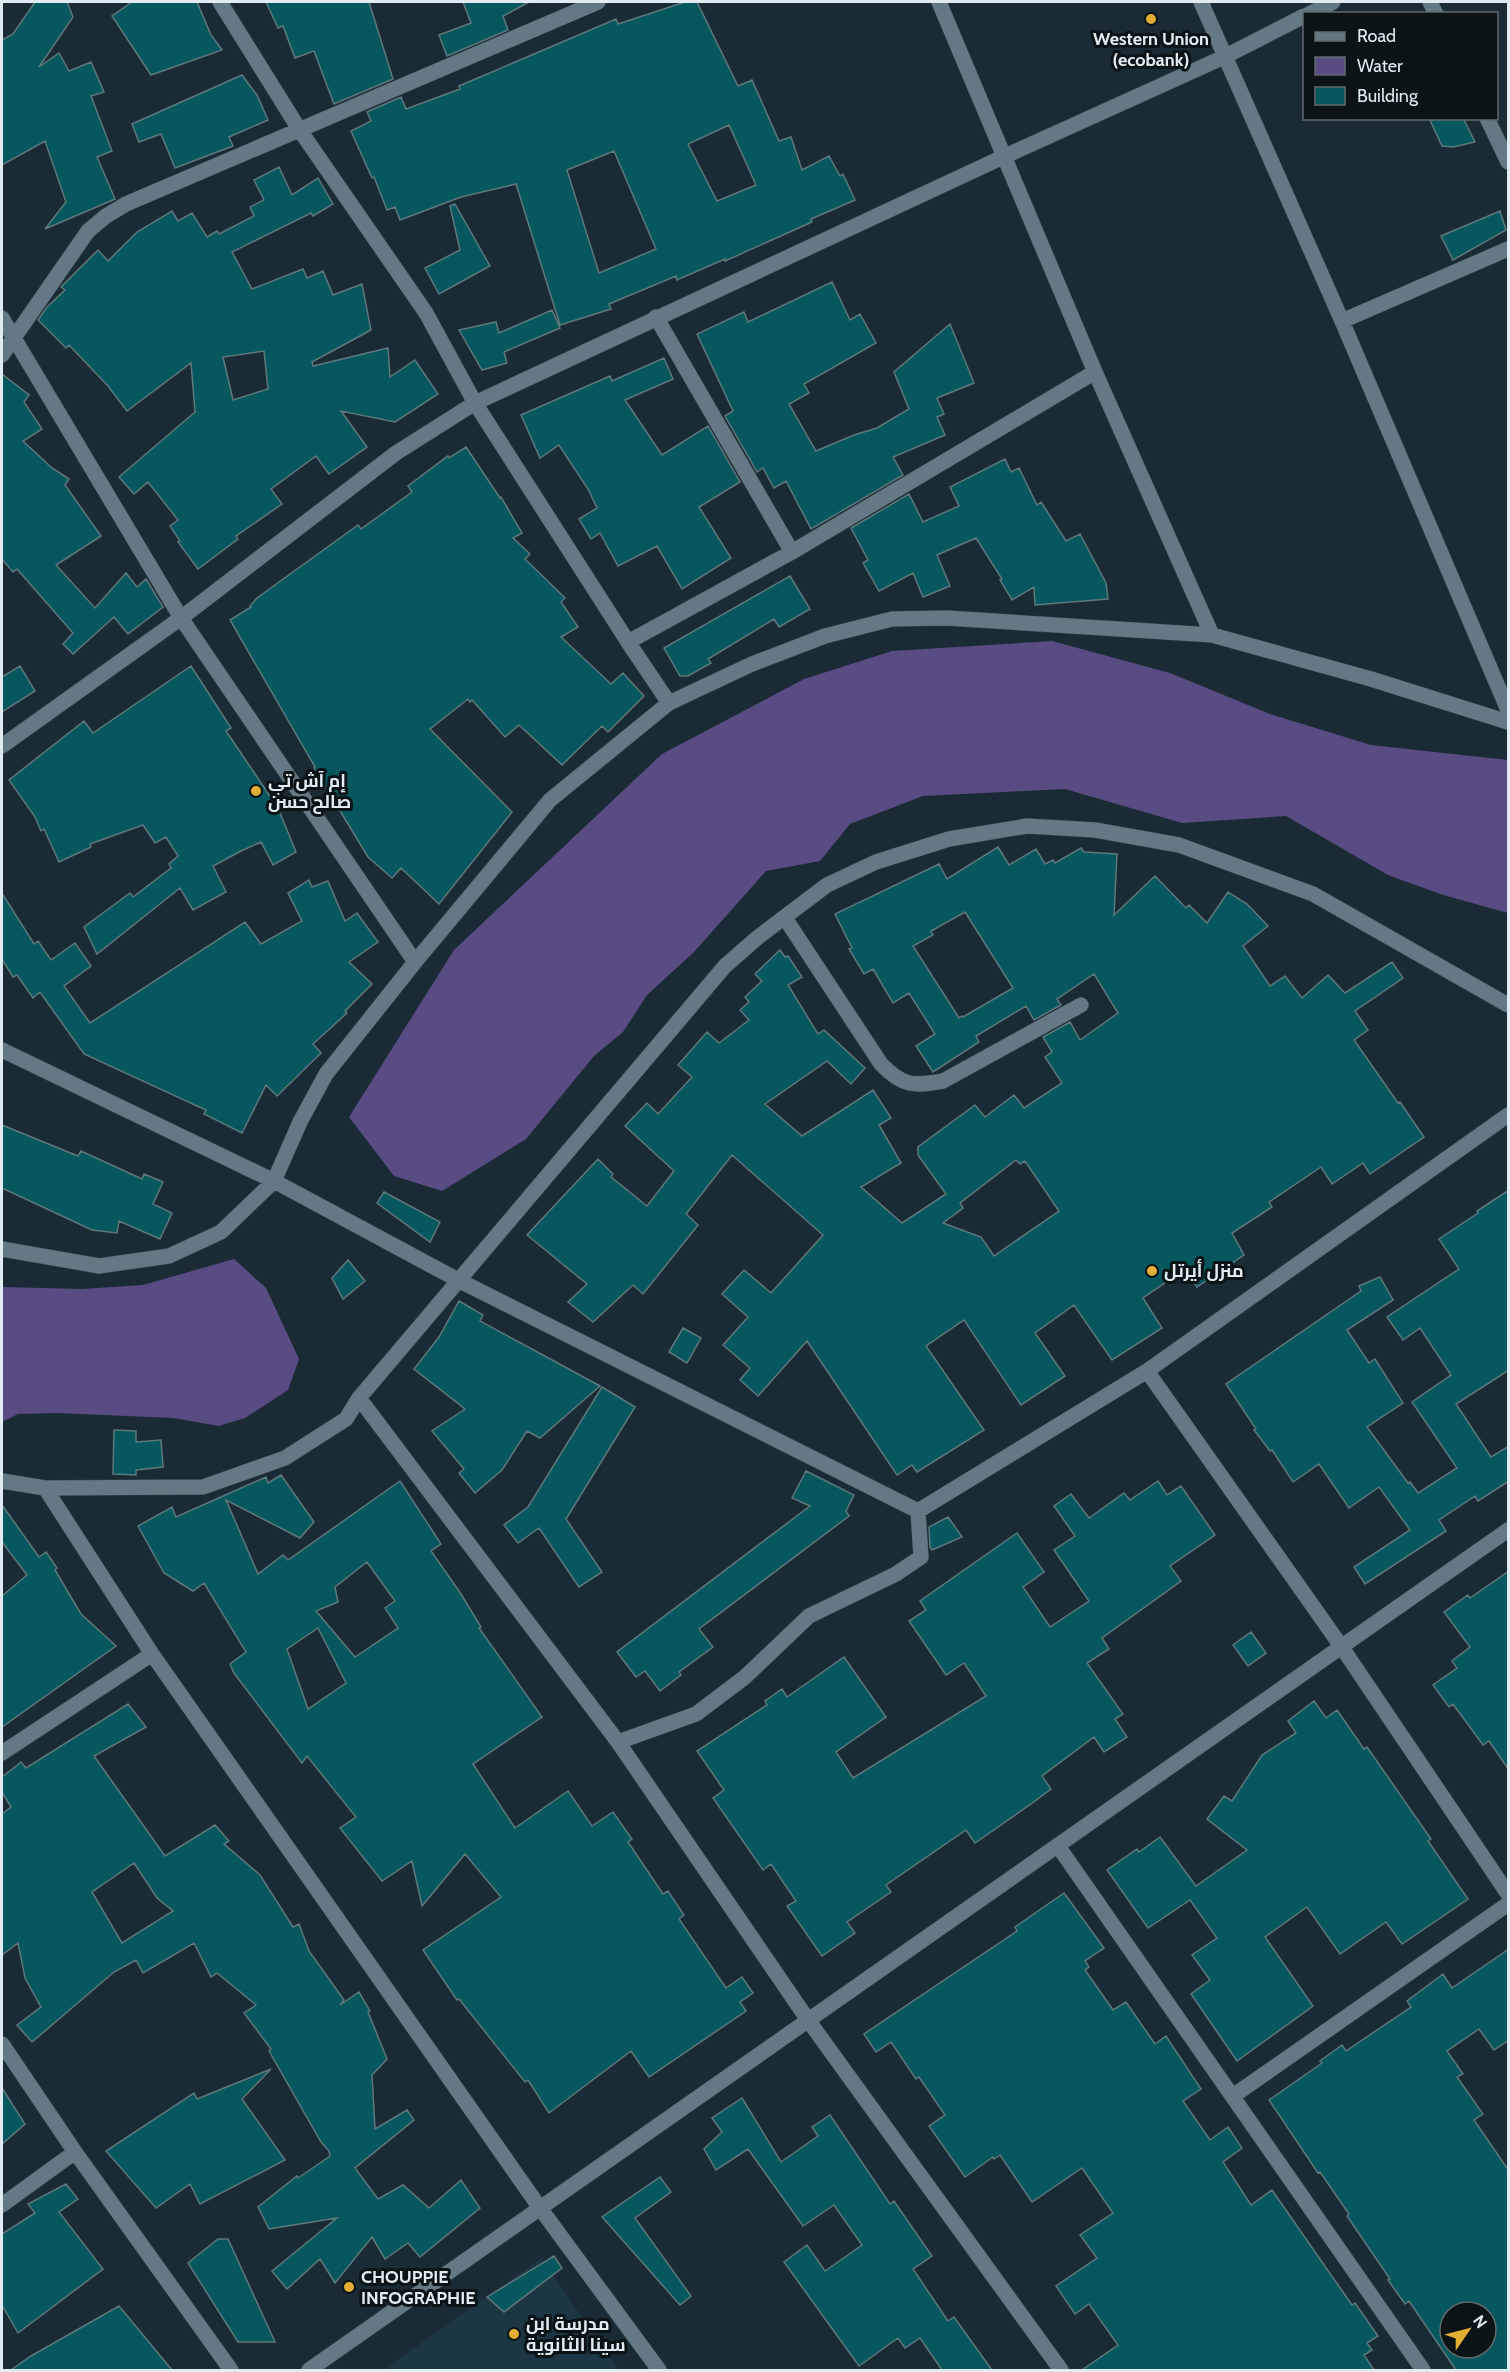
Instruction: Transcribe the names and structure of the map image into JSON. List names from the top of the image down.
{
  "places": [
    "Western Union (ecobank)",
    "إم آش تي صالح حسن",
    "منزل أيرتل",
    "CHOUPPIE INFOGRAPHIE",
    "مدرسة ابن سينا الثانوية"
  ],
  "legend": ["Road", "Water", "Building"],
  "north": "top right"
}
